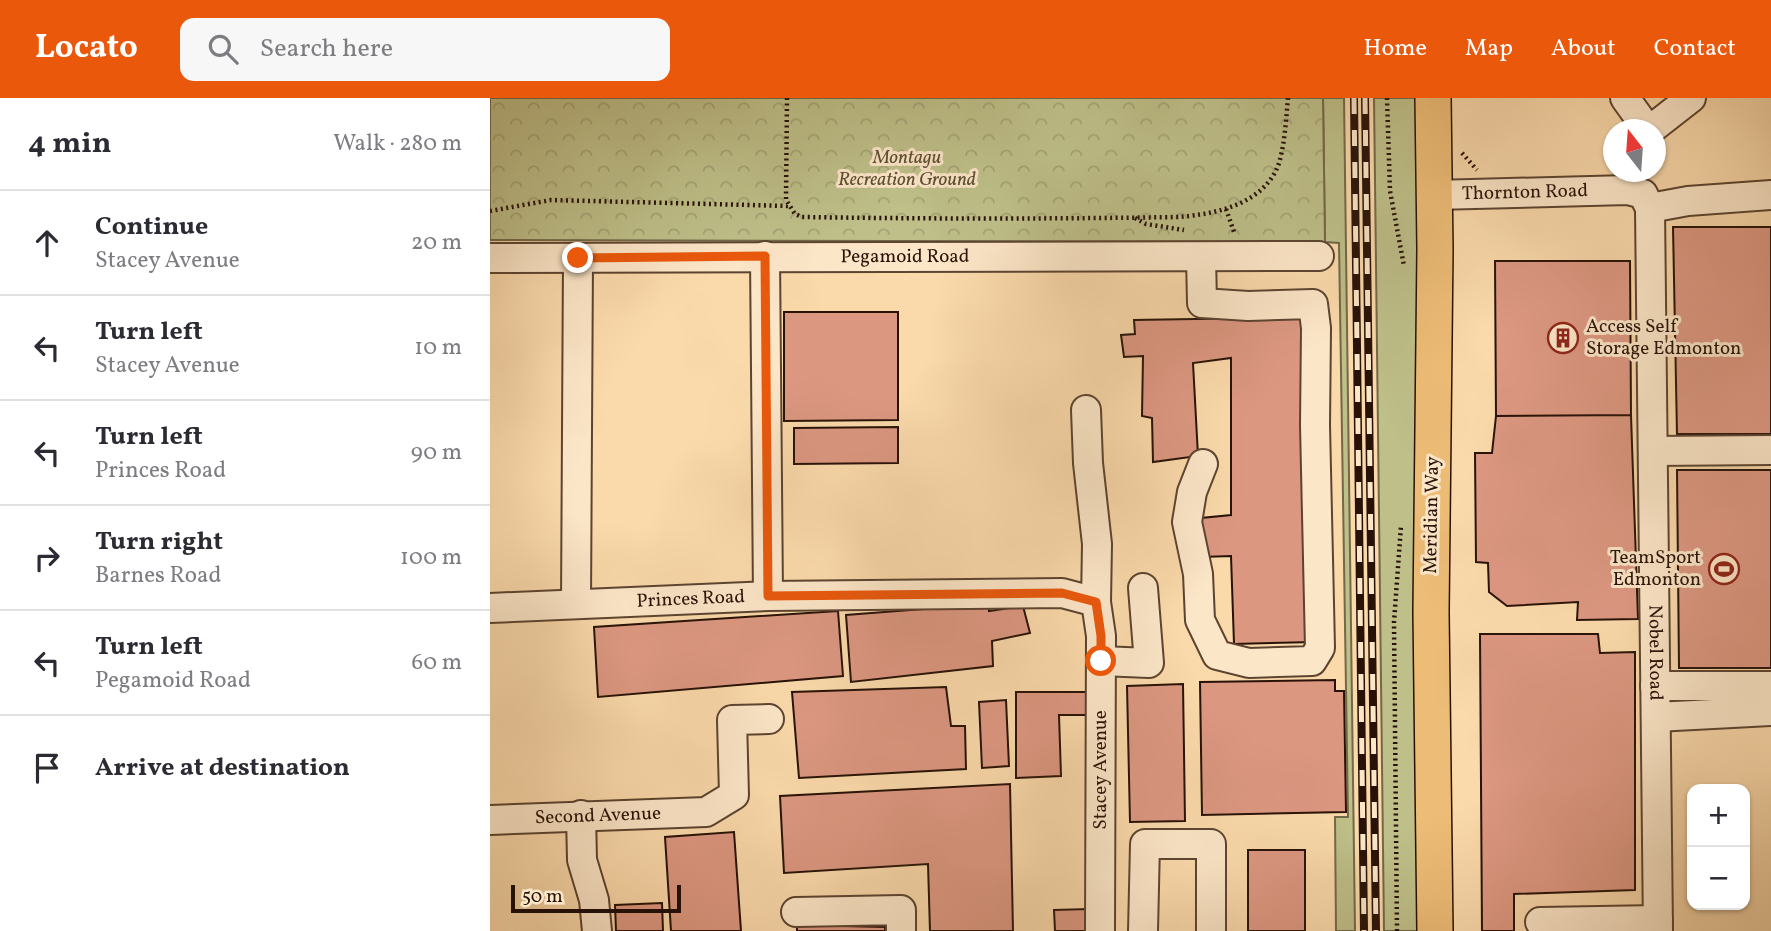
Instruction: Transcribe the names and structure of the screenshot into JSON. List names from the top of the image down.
{
  "streets": {
    "main road": ["Meridian Way"],
    "street": [
      "Thornton Road",
      "Pegamoid Road",
      "Princes Road",
      "Nobel Road",
      "Stacey Avenue",
      "Second Avenue"
    ]
  },
  "crossings": [
    ["Thornton Road", "Meridian Way"],
    ["Thornton Road", "Nobel Road"],
    ["Princes Road", "Stacey Avenue"]
  ],
  "parks": ["Montagu Recreation Ground"],
  "places": {
    "building": ["Access Self Storage Edmonton"],
    "sports": ["TeamSport Edmonton"]
  },
  "scale_bar": "50 m",
  "north": "top",
  "page": {
    "header": "Locato",
    "search": "Search here",
    "nav": [
      "Home",
      "Map",
      "About",
      "Contact"
    ],
    "heading": ["4 min", "Walk · 280 m"],
    "list": [
      ["Continue", "Stacey Avenue", "20 m"],
      ["Turn left", "Stacey Avenue", "10 m"],
      ["Turn left", "Princes Road", "90 m"],
      ["Turn right", "Barnes Road", "100 m"],
      ["Turn left", "Pegamoid Road", "60 m"],
      "Arrive at destination"
    ],
    "map_buttons": ["+", "−"],
    "scale": "50 m"
  }
}
